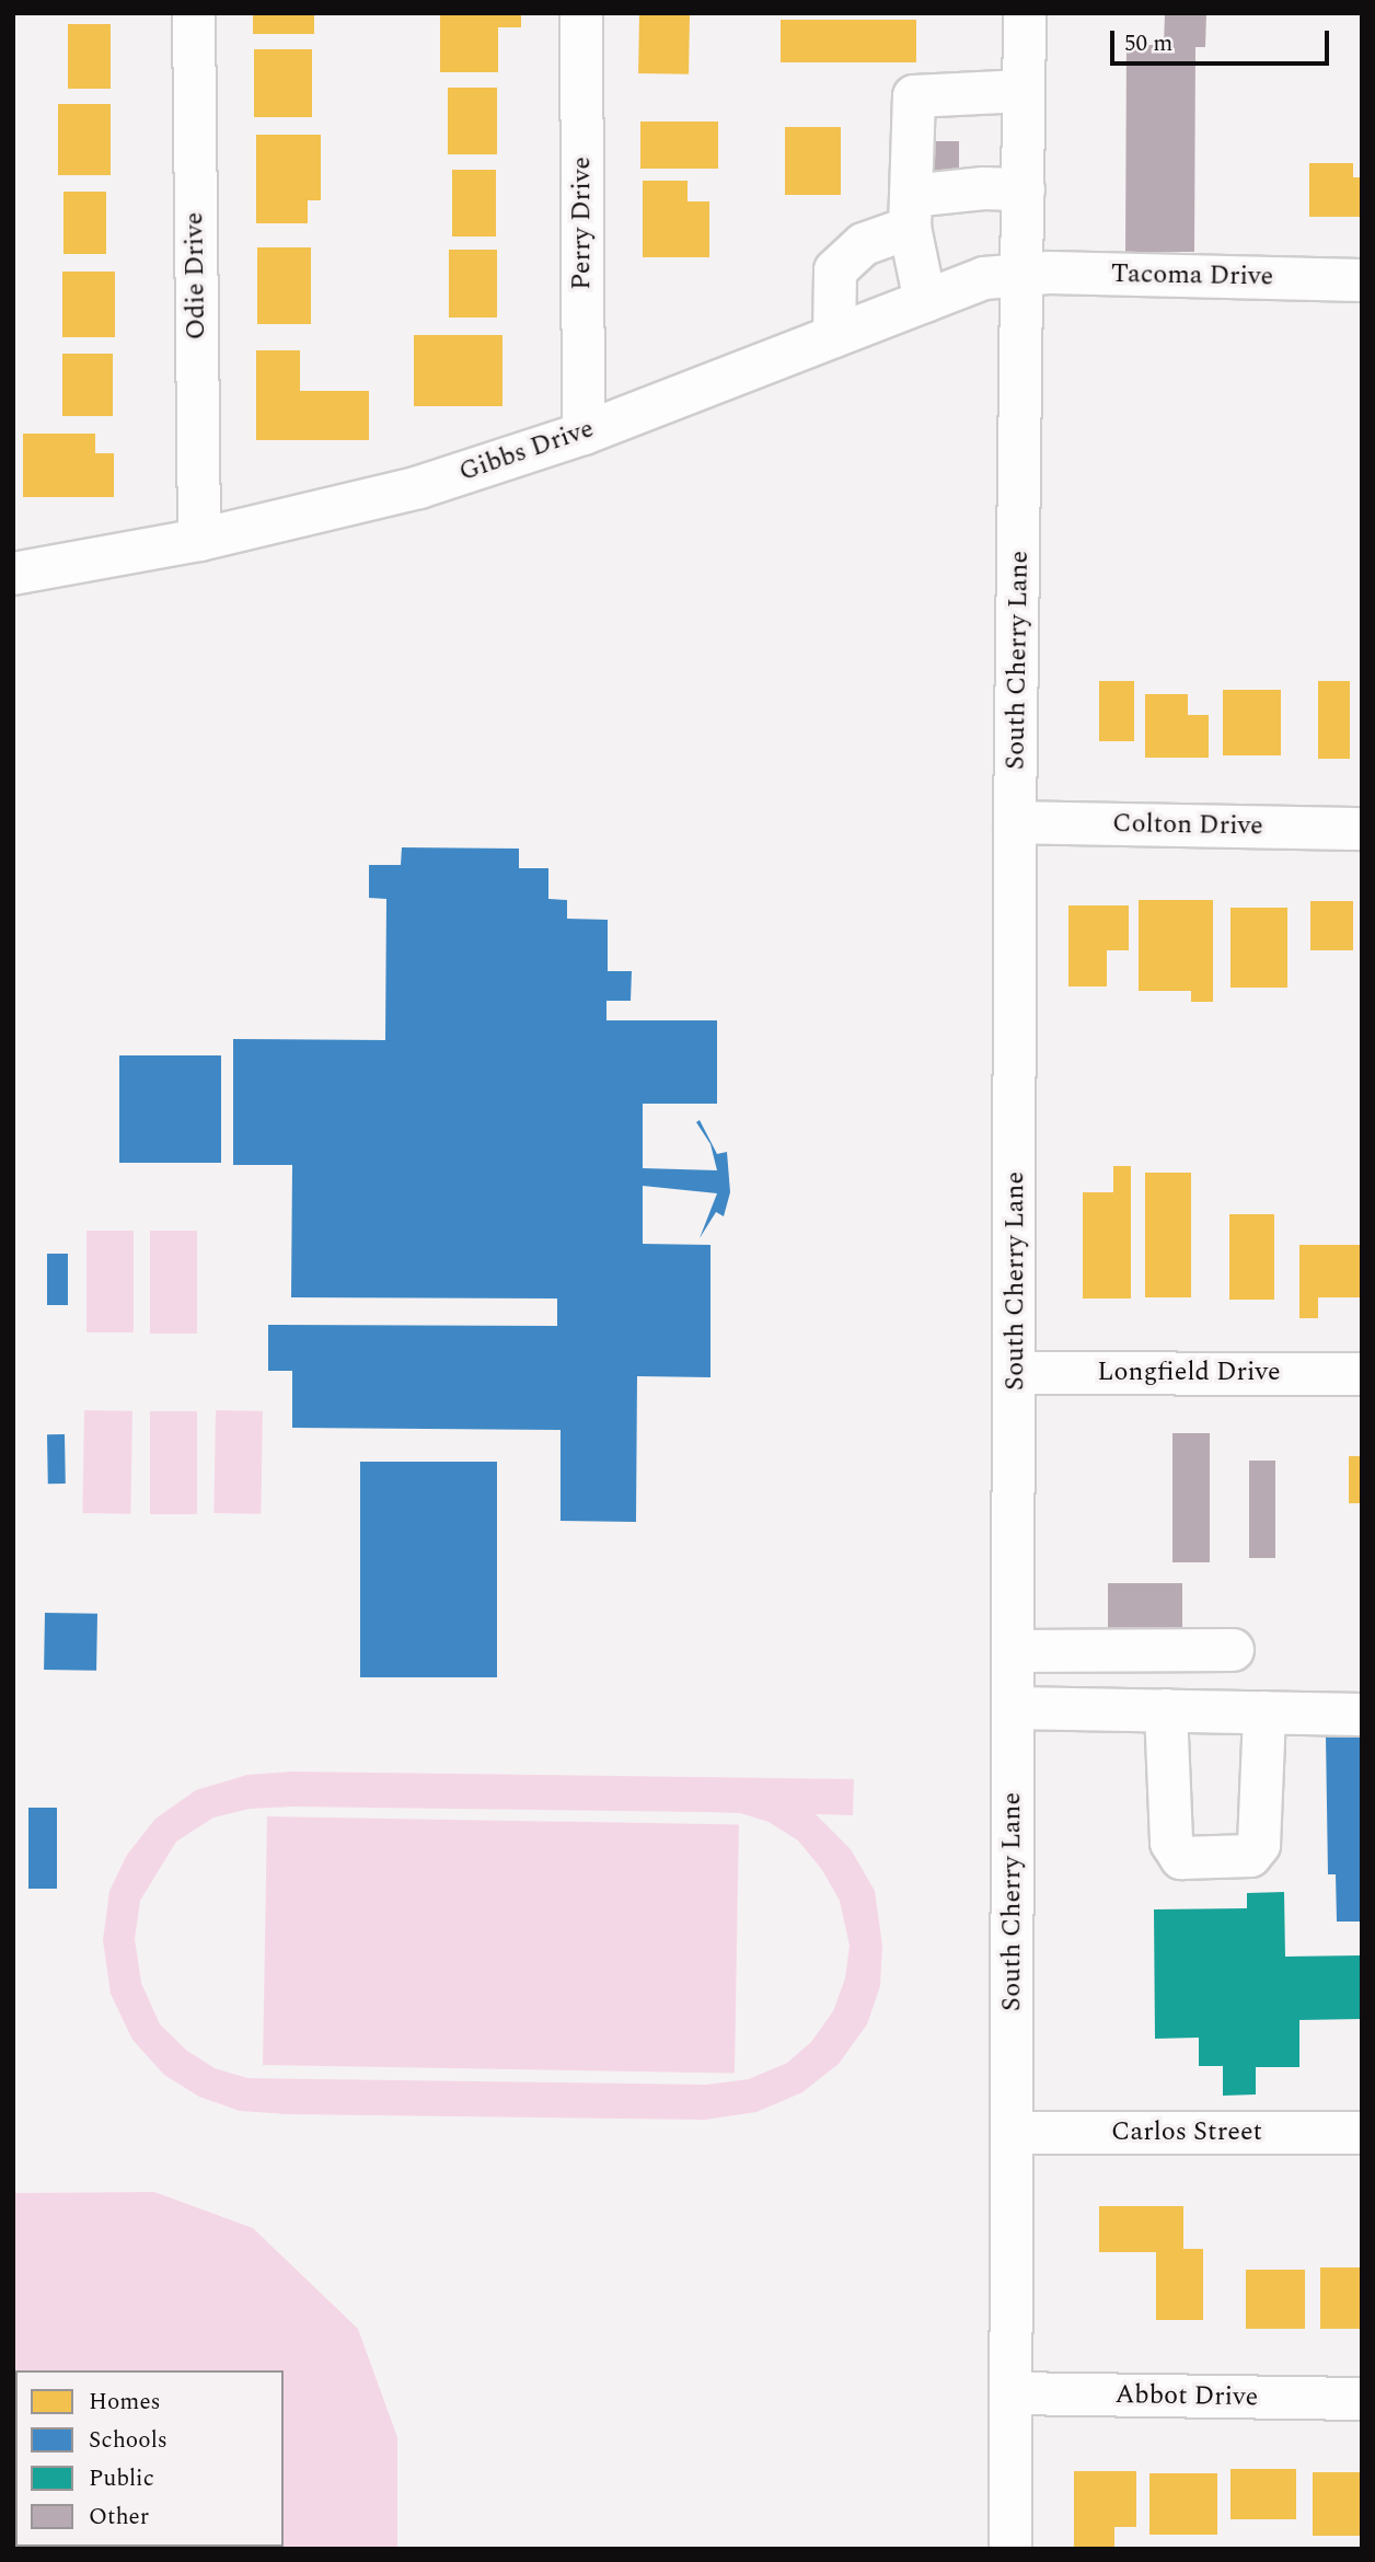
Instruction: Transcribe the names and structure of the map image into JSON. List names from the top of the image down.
{
  "streets": {
    "street": [
      "Perry Drive",
      "Odie Drive",
      "Tacoma Drive",
      "Gibbs Drive",
      "South Cherry Lane",
      "Colton Drive",
      "Longfield Drive",
      "Carlos Street",
      "Abbot Drive"
    ]
  },
  "crossings": [
    ["Perry Drive", "Gibbs Drive"],
    ["Odie Drive", "Gibbs Drive"],
    ["Tacoma Drive", "Gibbs Drive"],
    ["Tacoma Drive", "South Cherry Lane"],
    ["Gibbs Drive", "South Cherry Lane"],
    ["South Cherry Lane", "Colton Drive"],
    ["South Cherry Lane", "Longfield Drive"],
    ["South Cherry Lane", "Carlos Street"],
    ["South Cherry Lane", "Abbot Drive"]
  ],
  "legend": [
    "Homes",
    "Schools",
    "Public",
    "Other"
  ],
  "scale_bar": "50 m"
}
